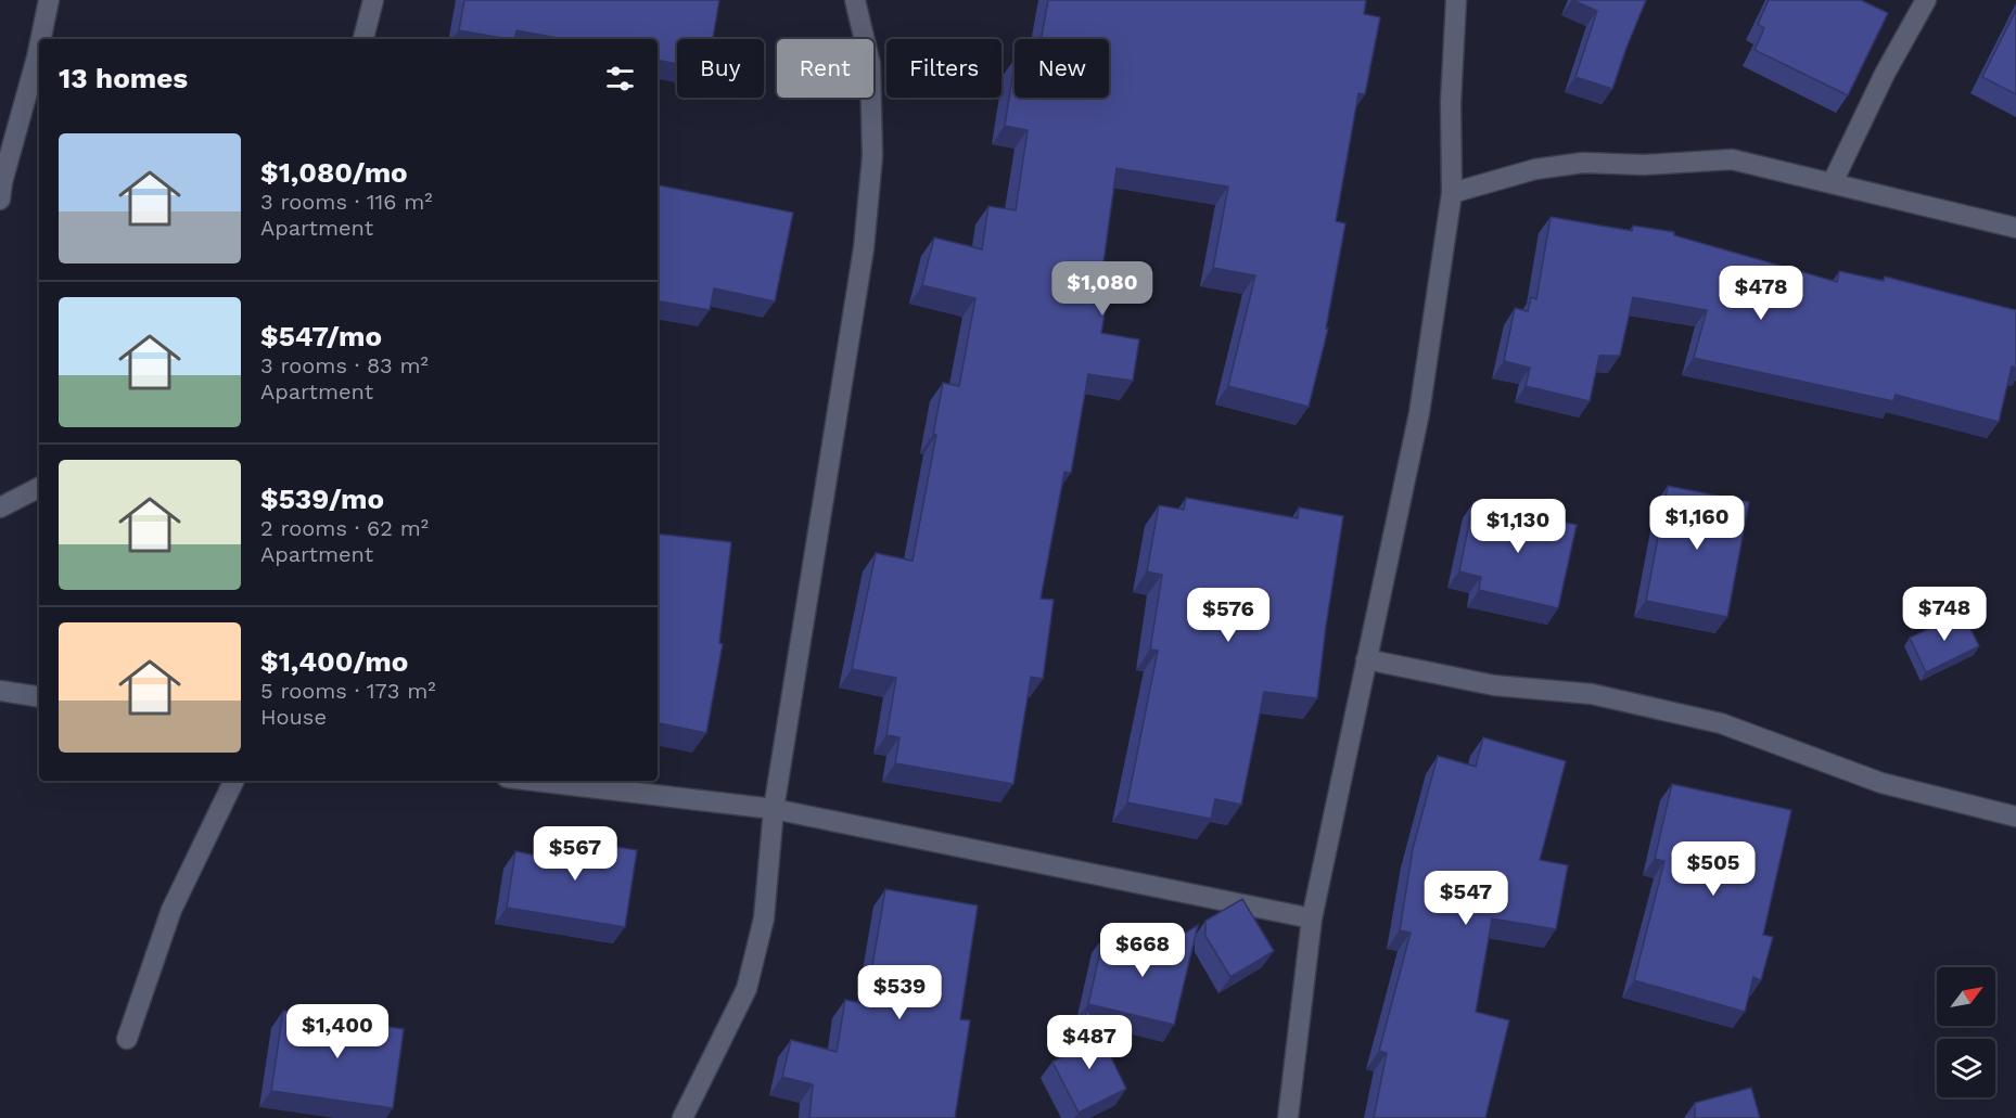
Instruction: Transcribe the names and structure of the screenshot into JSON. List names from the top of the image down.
{
  "north": "top right",
  "page": {
    "chip": [
      "Buy",
      "Rent",
      "Filters",
      "New"
    ],
    "heading": "13 homes",
    "list": [
      {
        "name": "$1,080/mo",
        "note": "3 rooms · 116 m² · Apartment"
      },
      {
        "name": "$547/mo",
        "note": "3 rooms · 83 m² · Apartment"
      },
      {
        "name": "$539/mo",
        "note": "2 rooms · 62 m² · Apartment"
      },
      {
        "name": "$1,400/mo",
        "note": "5 rooms · 173 m² · House"
      }
    ],
    "price": [
      "$1,080",
      "$478",
      "$1,160",
      "$1,130",
      "$748",
      "$576",
      "$567",
      "$505",
      "$547",
      "$668",
      "$539",
      "$1,400",
      "$487"
    ]
  }
}
